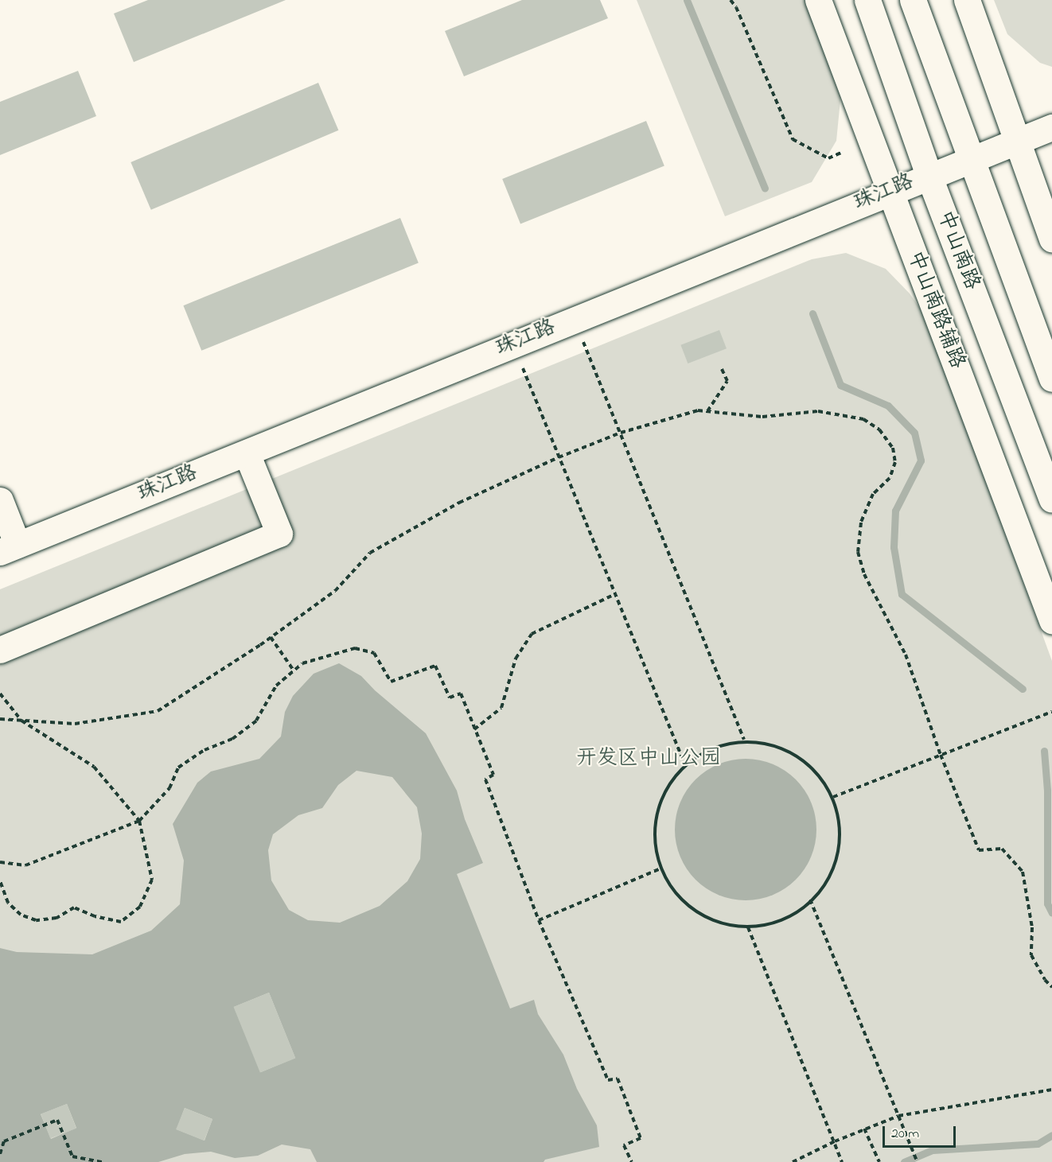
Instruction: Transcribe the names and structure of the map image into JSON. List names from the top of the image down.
{
  "streets": {
    "street": ["珠江路", "中山南路", "中山南路辅路"]
  },
  "crossings": [
    ["珠江路", "中山南路"],
    ["珠江路", "中山南路辅路"]
  ],
  "parks": ["开发区中山公园"],
  "scale_bar": "20 m"
}
